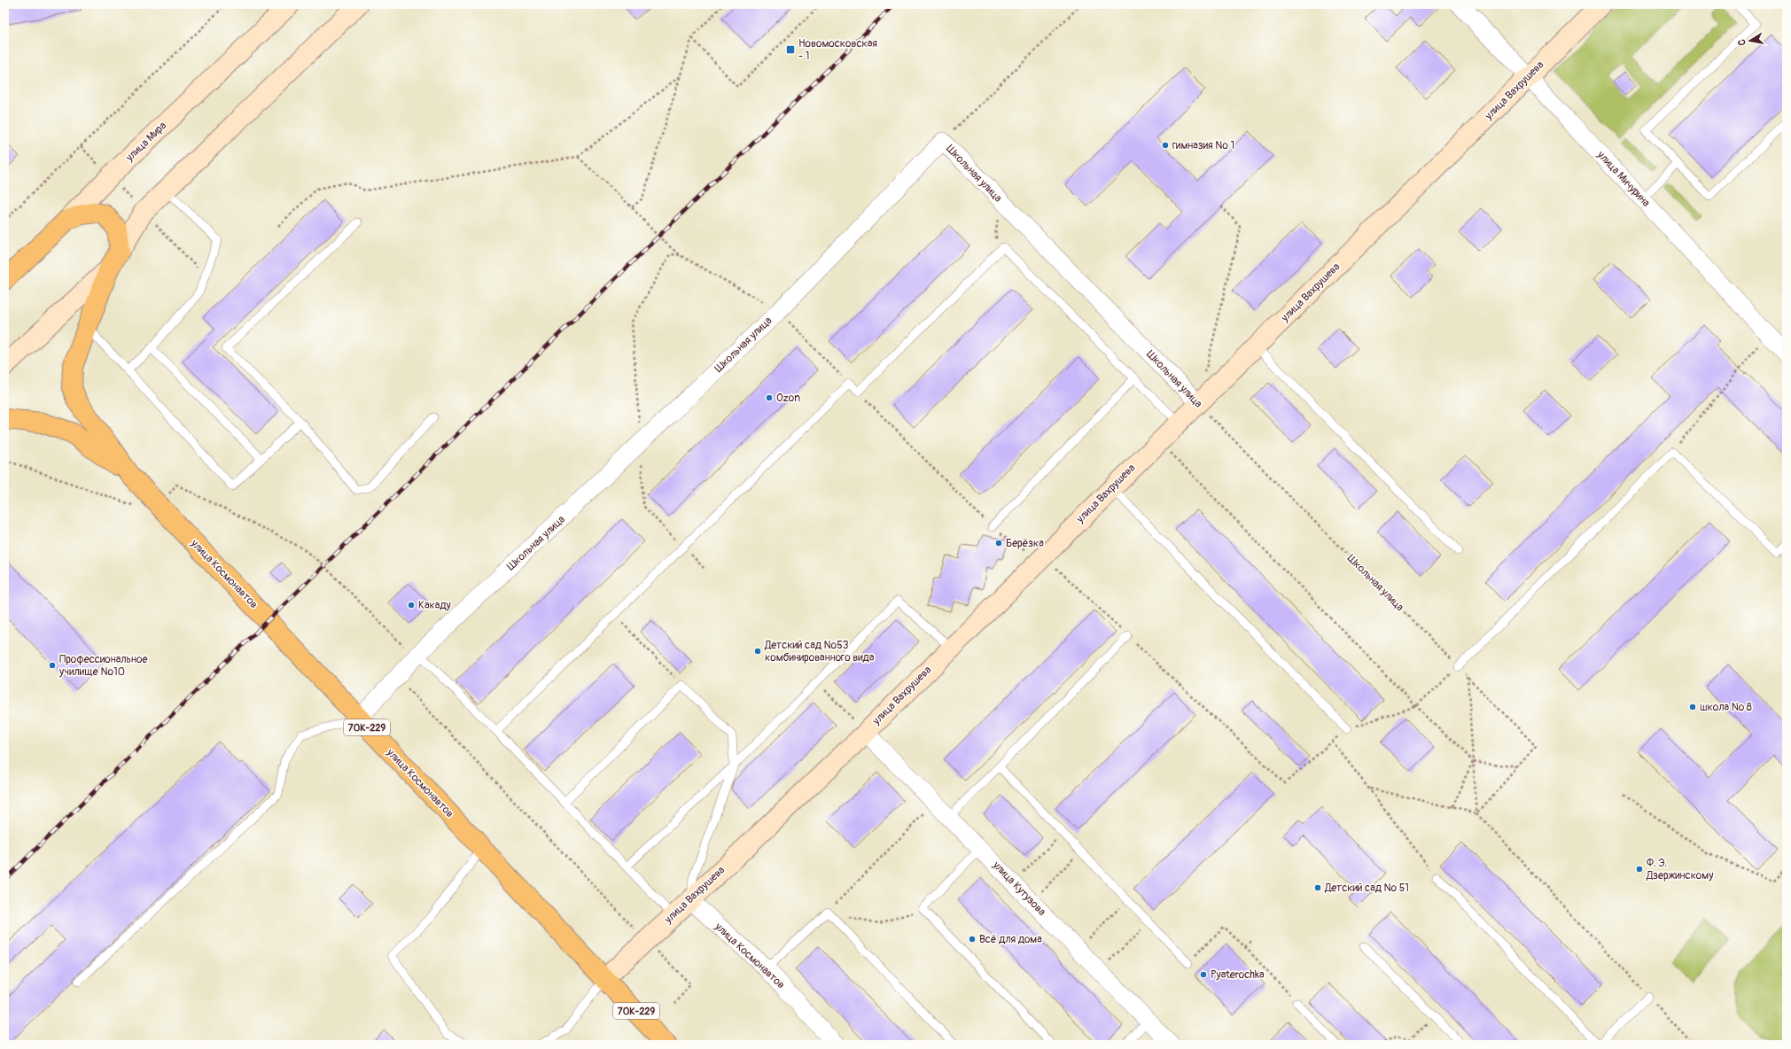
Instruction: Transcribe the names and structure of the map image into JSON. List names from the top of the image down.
{
  "streets": {
    "main road": [
      "улица Вахрушева",
      "улица Мира",
      "улица Космонавтов",
      "70К-229"
    ],
    "street": ["Школьная улица", "улица Мичурина", "улица Кутузова"]
  },
  "crossings": [
    ["улица Вахрушева", "Школьная улица"],
    ["улица Вахрушева", "улица Мичурина"],
    ["улица Вахрушева", "улица Космонавтов"],
    ["улица Вахрушева", "улица Кутузова"],
    ["Школьная улица", "улица Космонавтов"]
  ],
  "places": {
    "transit": ["Новомосковская - 1"],
    "other": [
      "гимназия № 1",
      "Ozon",
      "Берёзка",
      "Какаду",
      "Детский сад №53 комбинированного вида",
      "Профессиональное училище №10",
      "школа № 8",
      "Ф. Э. Дзержинскому",
      "Детский сад № 51",
      "Всё для дома",
      "Pyaterochka"
    ]
  },
  "north": "left"
}
